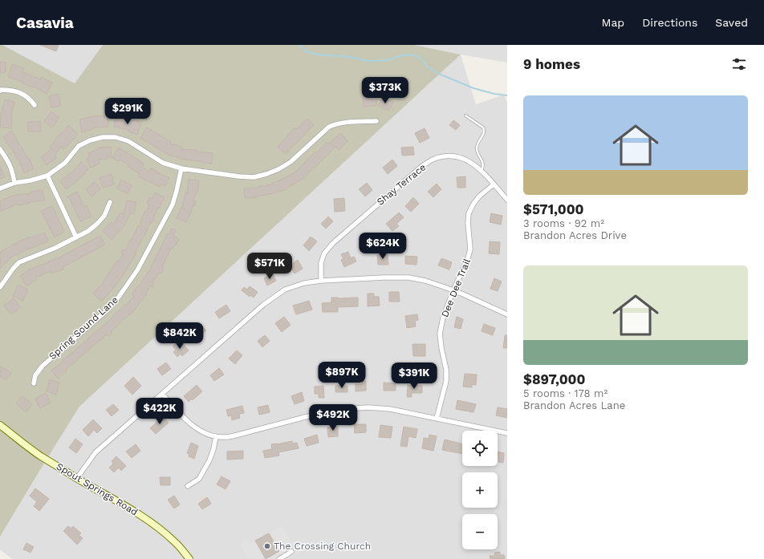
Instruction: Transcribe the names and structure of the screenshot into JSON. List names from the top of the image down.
{
  "streets": {
    "street": [
      "Shay Terrace",
      "Dee Dee Trail",
      "Spring Sound Lane",
      "Spout Springs Road"
    ]
  },
  "crossings": [
    ["Shay Terrace", "Dee Dee Trail"]
  ],
  "places": ["The Crossing Church"],
  "page": {
    "header": "Casavia",
    "nav": ["Map", "Directions", "Saved"],
    "heading": "9 homes",
    "price": [
      "$373K",
      "$291K",
      "$624K",
      "$571K",
      "$842K",
      "$897K",
      "$391K",
      "$422K",
      "$492K"
    ],
    "list": [
      {
        "name": "$571,000",
        "note": "3 rooms · 92 m² · Brandon Acres Drive"
      },
      {
        "name": "$897,000",
        "note": "5 rooms · 178 m² · Brandon Acres Lane"
      }
    ],
    "map_buttons": ["+", "−"]
  }
}
